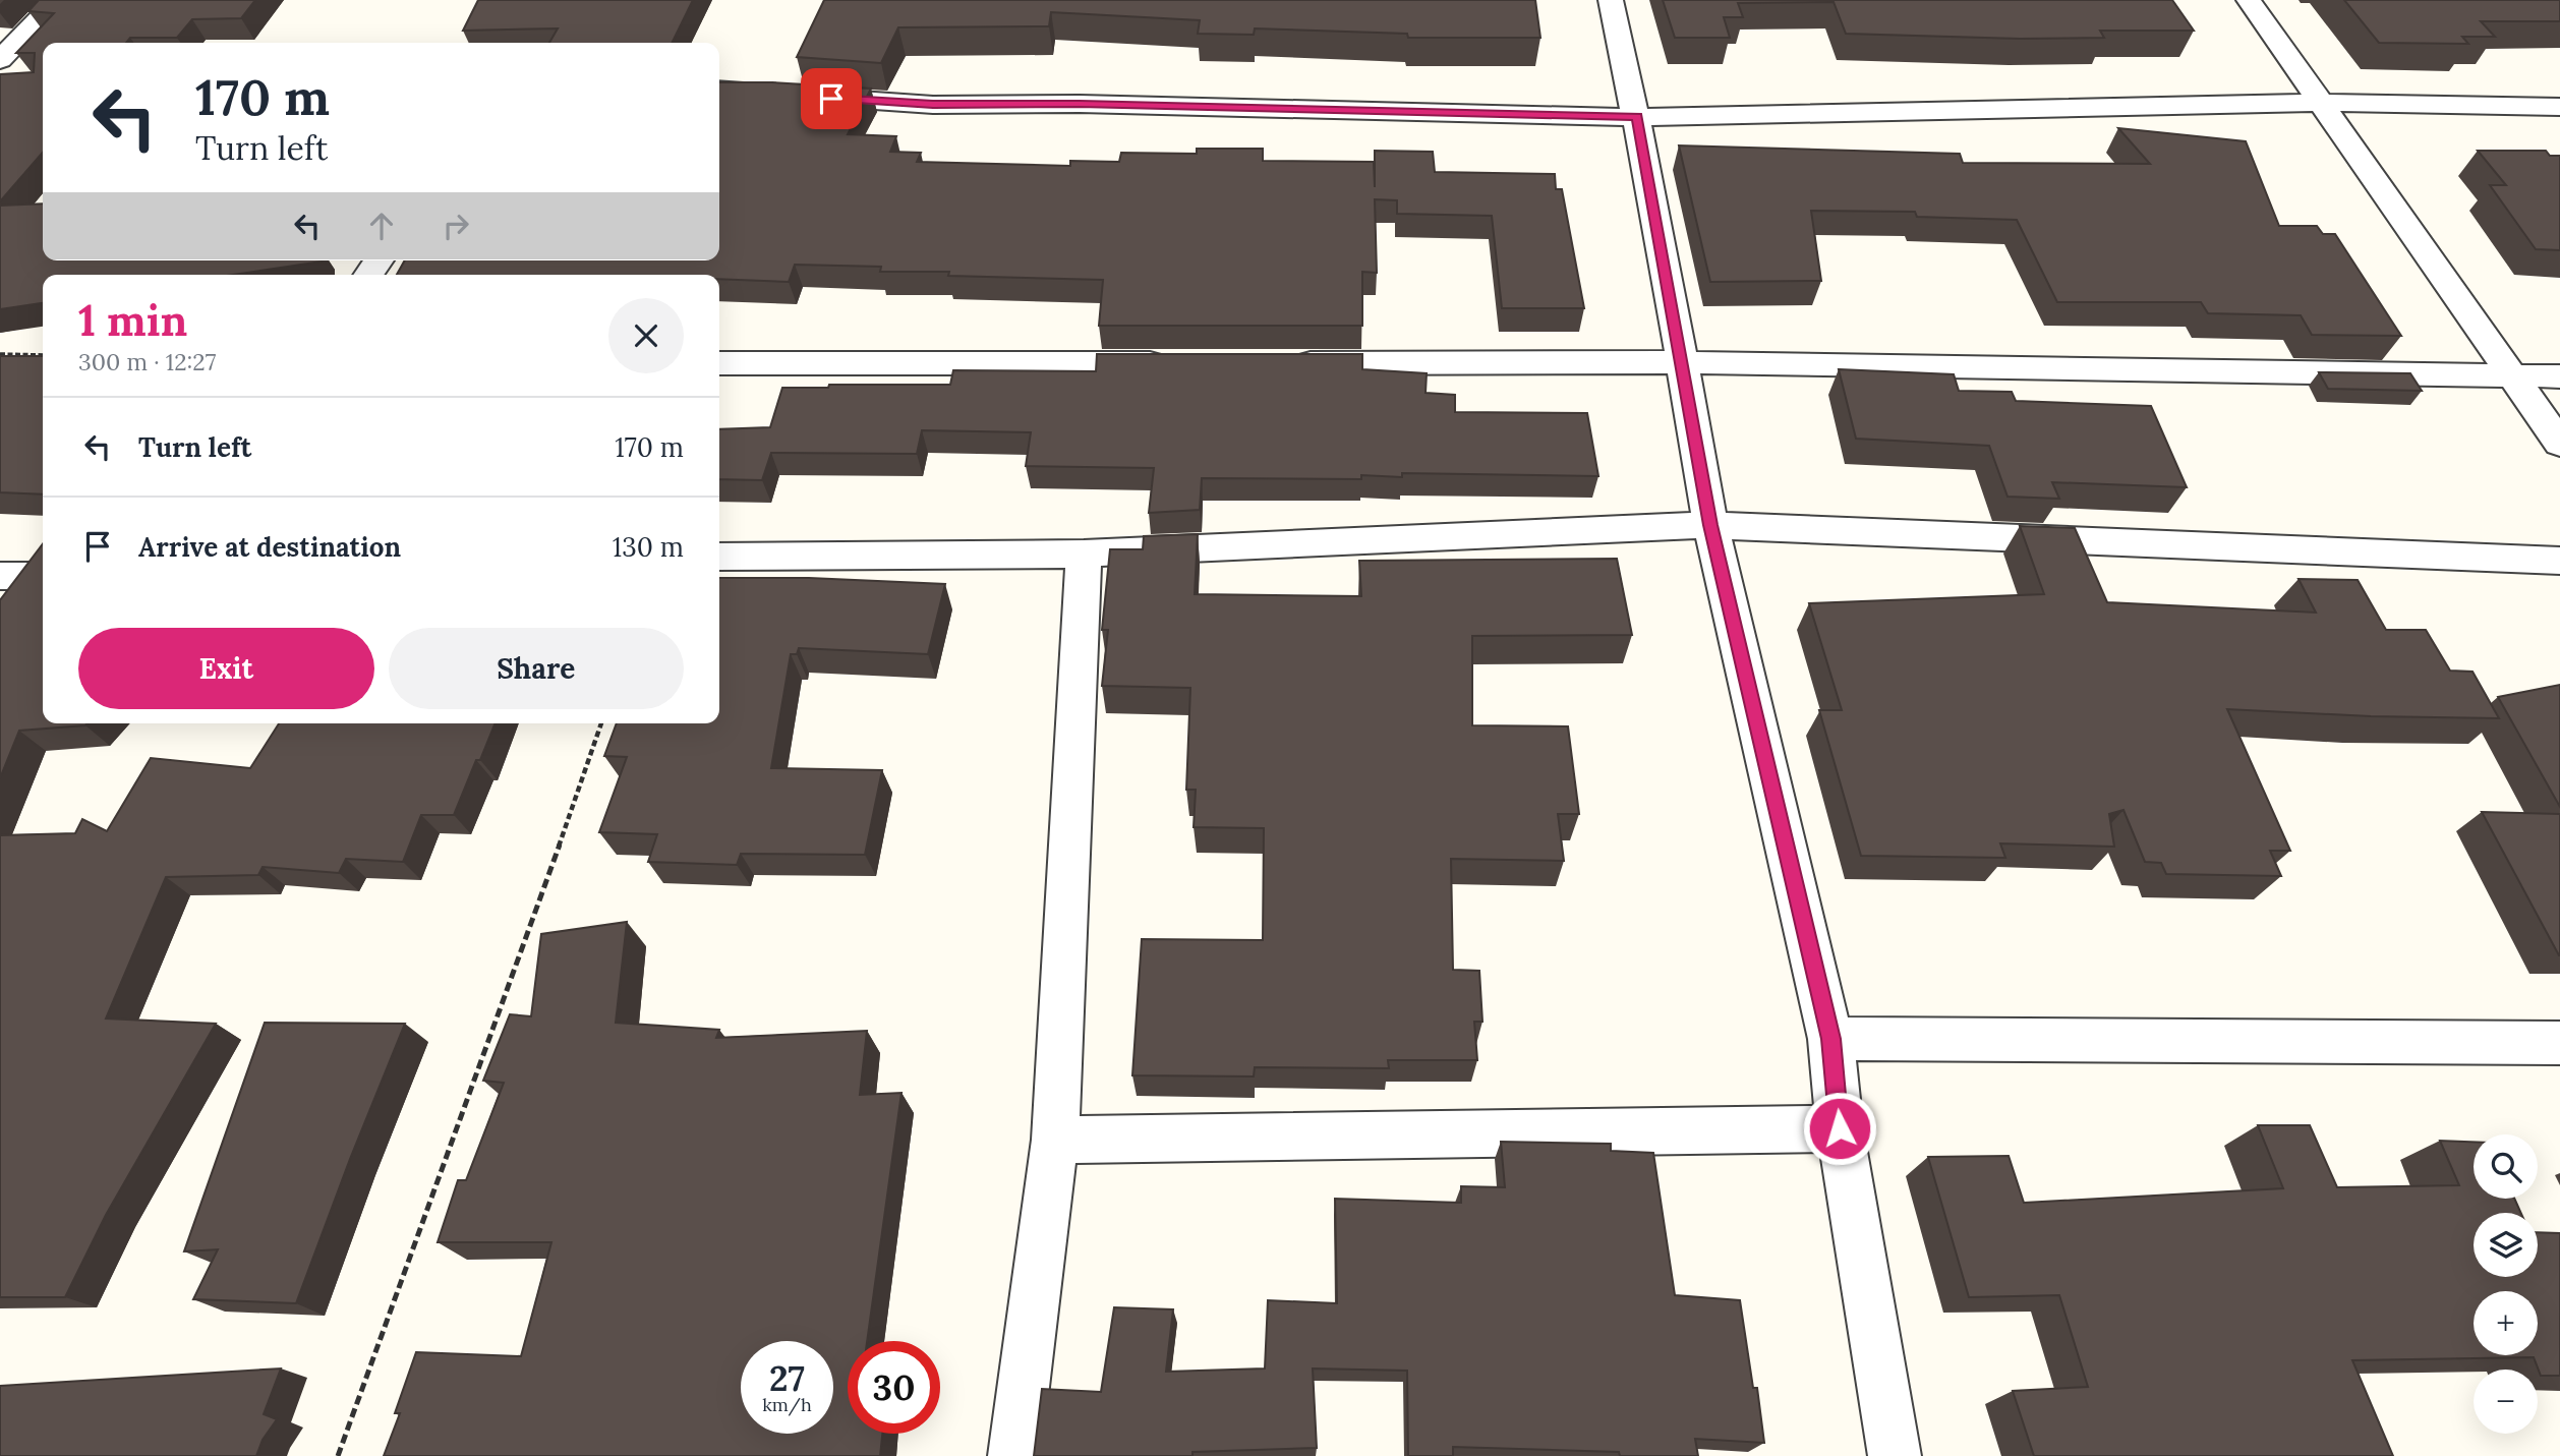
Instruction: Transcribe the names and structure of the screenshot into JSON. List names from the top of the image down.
{
  "page": {
    "turn": ["170 m", "Turn left"],
    "heading": ["1 min", "300 m · 12:27"],
    "list": [
      {
        "name": "Turn left",
        "value": "170 m"
      },
      {
        "name": "Arrive at destination",
        "value": "130 m"
      }
    ],
    "buttons": ["Exit", "Share"],
    "map_buttons": ["+", "−"],
    "speed": "27 km/h",
    "limit": "30"
  }
}
